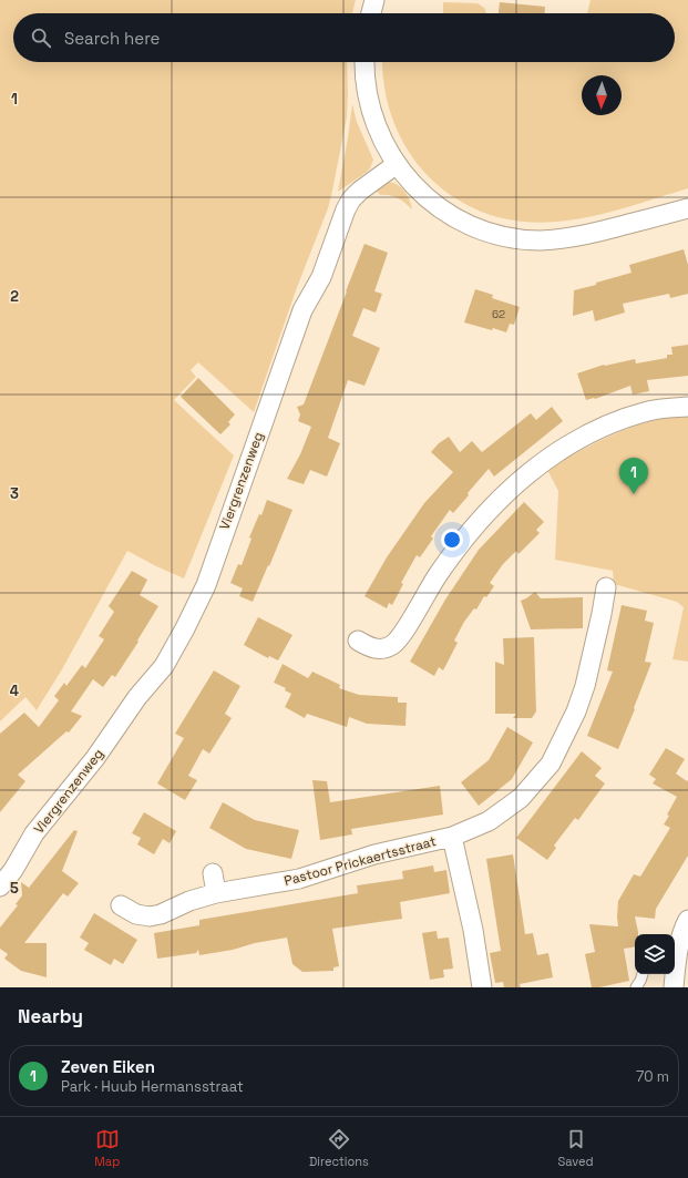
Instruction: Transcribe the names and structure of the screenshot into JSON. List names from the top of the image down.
{
  "streets": {
    "street": ["Viergrenzenweg", "Pastoor Prickaertsstraat"]
  },
  "house_numbers": ["62"],
  "north": "bottom",
  "page": {
    "search": "Search here",
    "pins": "1",
    "heading": "Nearby",
    "list": [
      {
        "mark": "1",
        "name": "Zeven Eiken",
        "note": "Park · Huub Hermansstraat",
        "value": "70 m"
      }
    ],
    "nav": ["Map", "Directions", "Saved"]
  },
  "grid": {
    "rows": [
      "1",
      "2",
      "3",
      "4",
      "5"
    ]
  }
}
